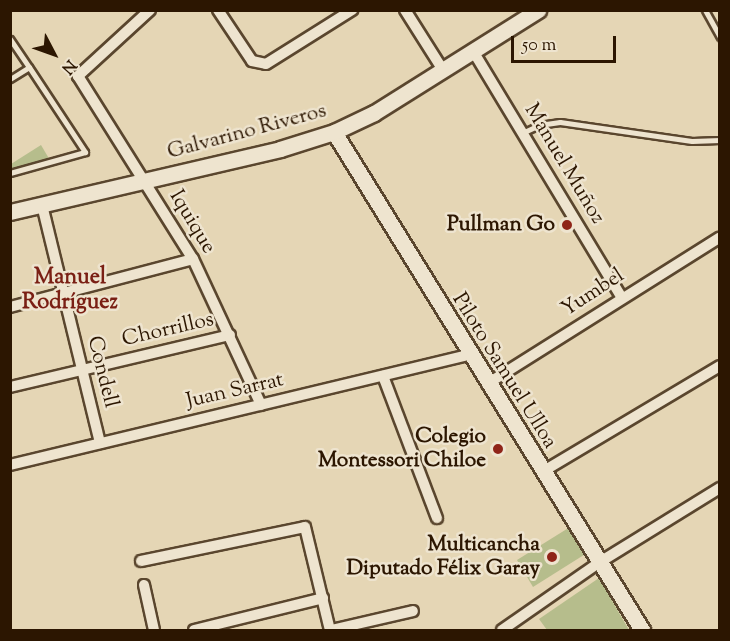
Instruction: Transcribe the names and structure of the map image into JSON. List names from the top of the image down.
{
  "streets": {
    "street": [
      "Galvarino Riveros",
      "Manuel Muñoz",
      "Iquique",
      "Yumbel",
      "Chorrillos",
      "Piloto Samuel Ulloa",
      "Condell",
      "Juan Sarrat"
    ]
  },
  "crossings": [
    ["Galvarino Riveros", "Manuel Muñoz"],
    ["Galvarino Riveros", "Iquique"],
    ["Galvarino Riveros", "Piloto Samuel Ulloa"],
    ["Galvarino Riveros", "Condell"],
    ["Manuel Muñoz", "Yumbel"],
    ["Iquique", "Chorrillos"],
    ["Iquique", "Juan Sarrat"],
    ["Yumbel", "Piloto Samuel Ulloa"],
    ["Chorrillos", "Condell"],
    ["Piloto Samuel Ulloa", "Juan Sarrat"],
    ["Condell", "Juan Sarrat"]
  ],
  "districts": ["Manuel Rodríguez"],
  "places": ["Pullman Go", "Colegio Montessori Chiloe", "Multicancha Diputado Félix Garay"],
  "scale_bar": "50 m",
  "north": "bottom right"
}
